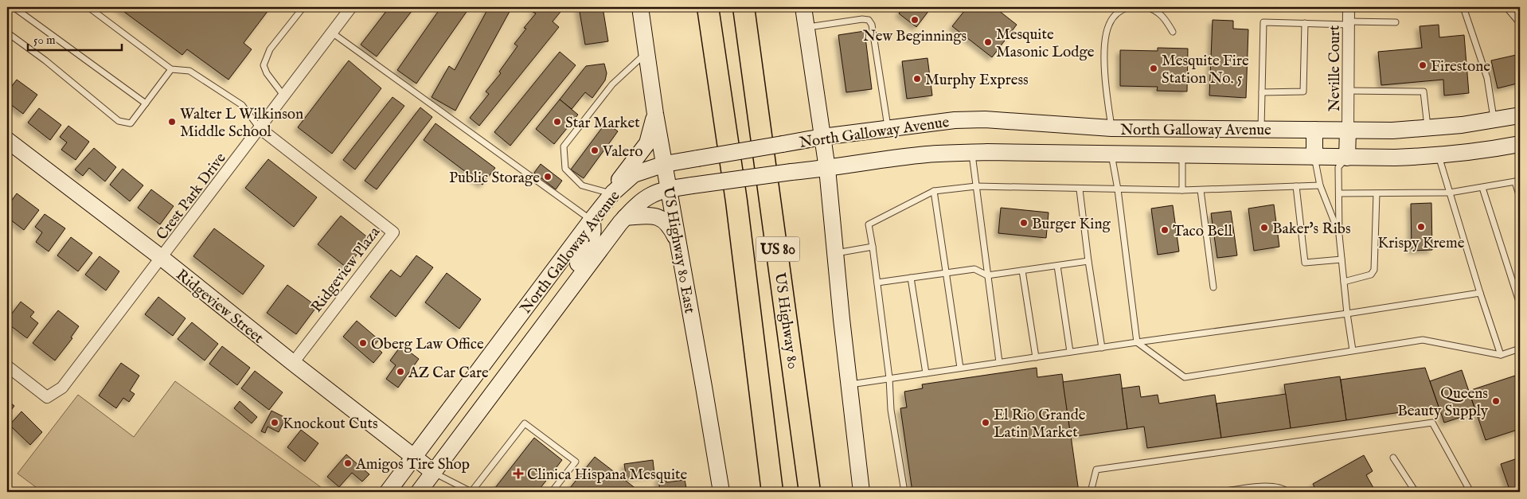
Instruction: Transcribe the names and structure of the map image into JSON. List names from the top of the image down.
{
  "streets": {
    "highway": ["US 80", "US Highway 80"],
    "main road": ["North Galloway Avenue", "US Highway 80 East", "Ridgeview Street"],
    "street": ["Neville Court", "Crest Park Drive", "Ridgeview Plaza"]
  },
  "crossings": [
    ["Neville Court", "North Galloway Avenue"],
    ["North Galloway Avenue", "US Highway 80 East"],
    ["North Galloway Avenue", "Ridgeview Street"],
    ["Crest Park Drive", "Ridgeview Plaza"],
    ["Crest Park Drive", "Ridgeview Street"],
    ["Ridgeview Plaza", "Ridgeview Street"]
  ],
  "places": {
    "other": [
      "New Beginnings",
      "Mesquite Masonic Lodge",
      "Firestone",
      "Mesquite Fire Station No. 5",
      "Murphy Express",
      "Walter L Wilkinson Middle School",
      "Star Market",
      "Valero",
      "Public Storage",
      "Burger King",
      "Krispy Kreme",
      "Baker's Ribs",
      "Taco Bell",
      "Oberg Law Office",
      "AZ Car Care",
      "Queens Beauty Supply",
      "Knockout Cuts",
      "El Rio Grande Latin Market",
      "Amigos Tire Shop"
    ],
    "health": ["Clinica Hispana Mesquite"]
  },
  "scale_bar": "50 m"
}
